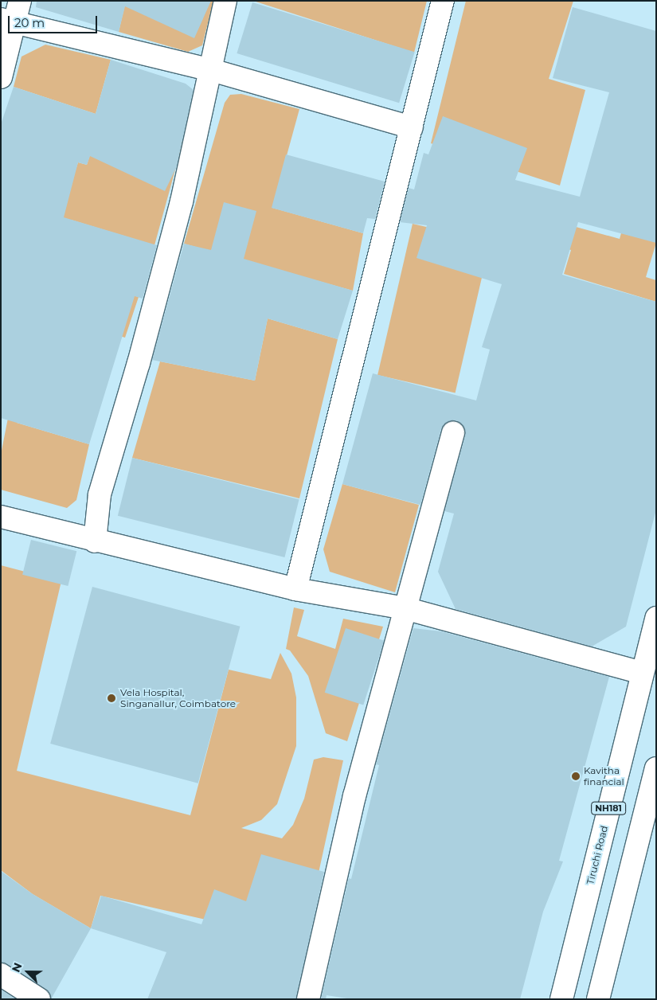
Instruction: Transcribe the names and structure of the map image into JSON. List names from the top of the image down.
{
  "streets": {
    "main road": ["NH181", "Tiruchi Road"]
  },
  "places": ["Vela Hospital, Singanallur, Coimbatore", "Kavitha financial"],
  "scale_bar": "20 m",
  "north": "top left"
}
